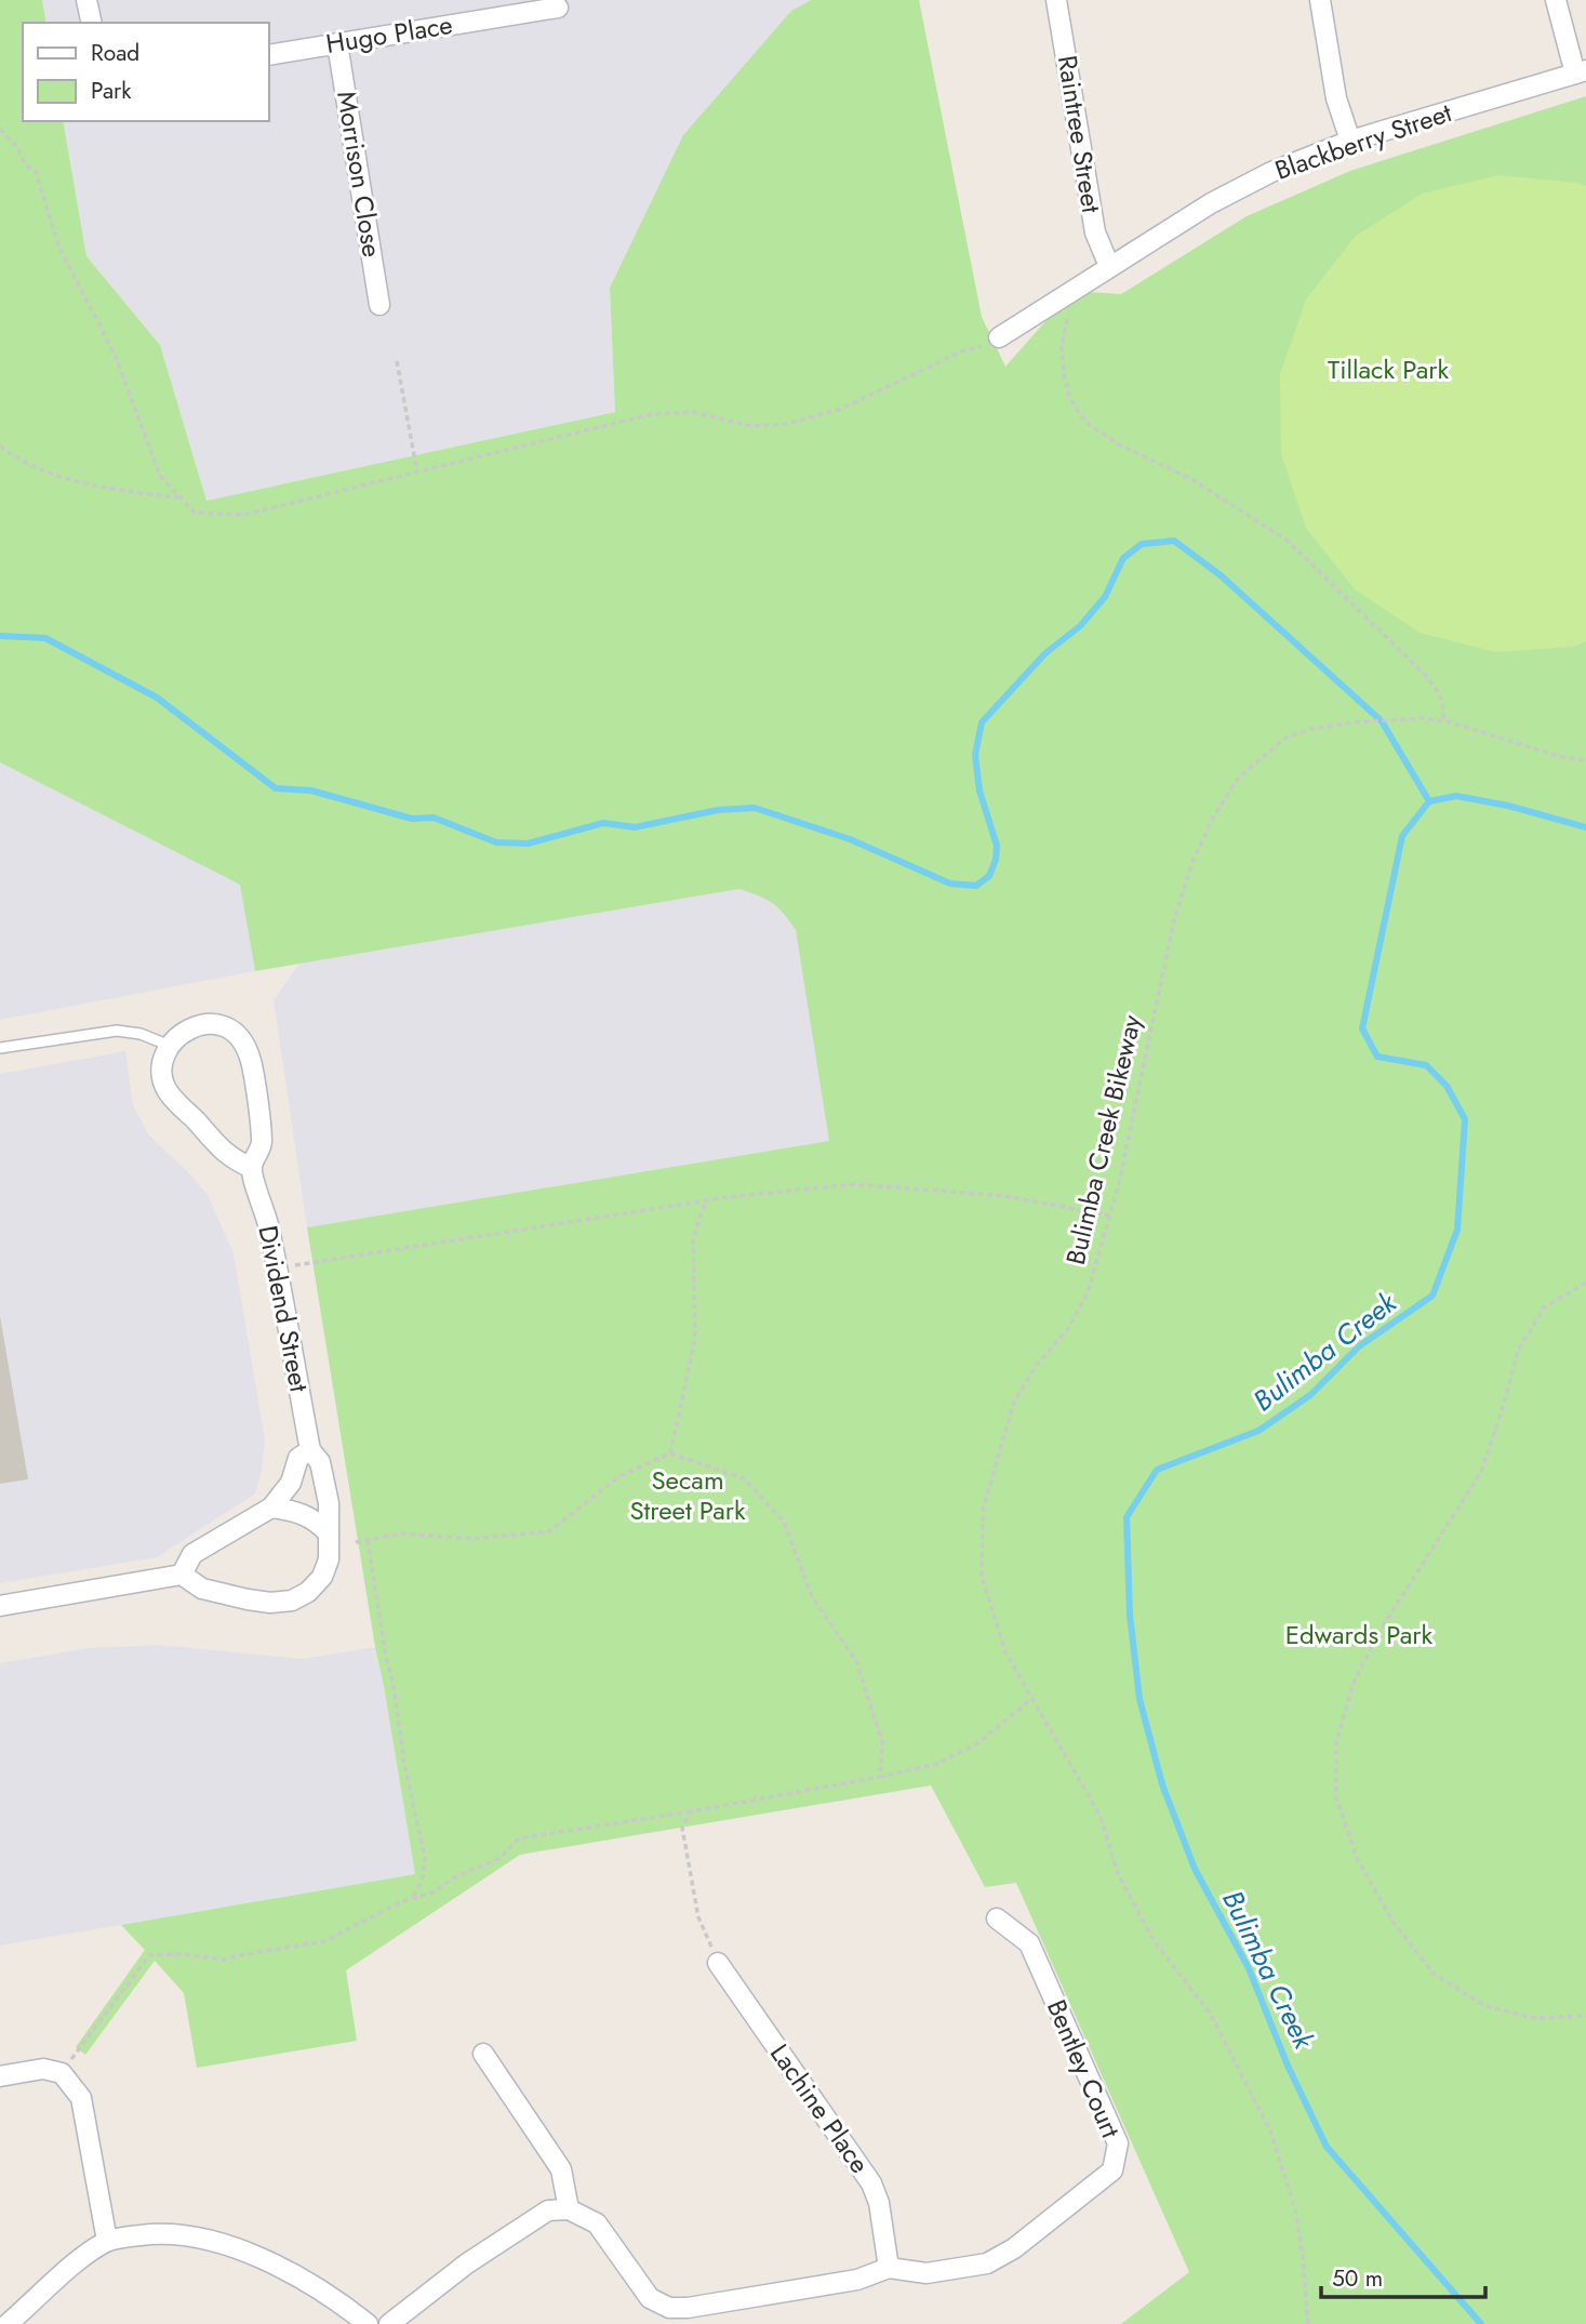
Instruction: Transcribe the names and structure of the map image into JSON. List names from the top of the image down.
{
  "streets": {
    "street": [
      "Hugo Place",
      "Raintree Street",
      "Blackberry Street",
      "Morrison Close",
      "Dividend Street",
      "Bentley Court",
      "Lachine Place"
    ],
    "path": ["Bulimba Creek Bikeway"]
  },
  "crossings": [
    ["Hugo Place", "Morrison Close"],
    ["Raintree Street", "Blackberry Street"],
    ["Bentley Court", "Lachine Place"]
  ],
  "water": ["Bulimba Creek"],
  "parks": ["Tillack Park", "Secam Street Park", "Edwards Park"],
  "legend": ["Road", "Park"],
  "scale_bar": "50 m"
}
